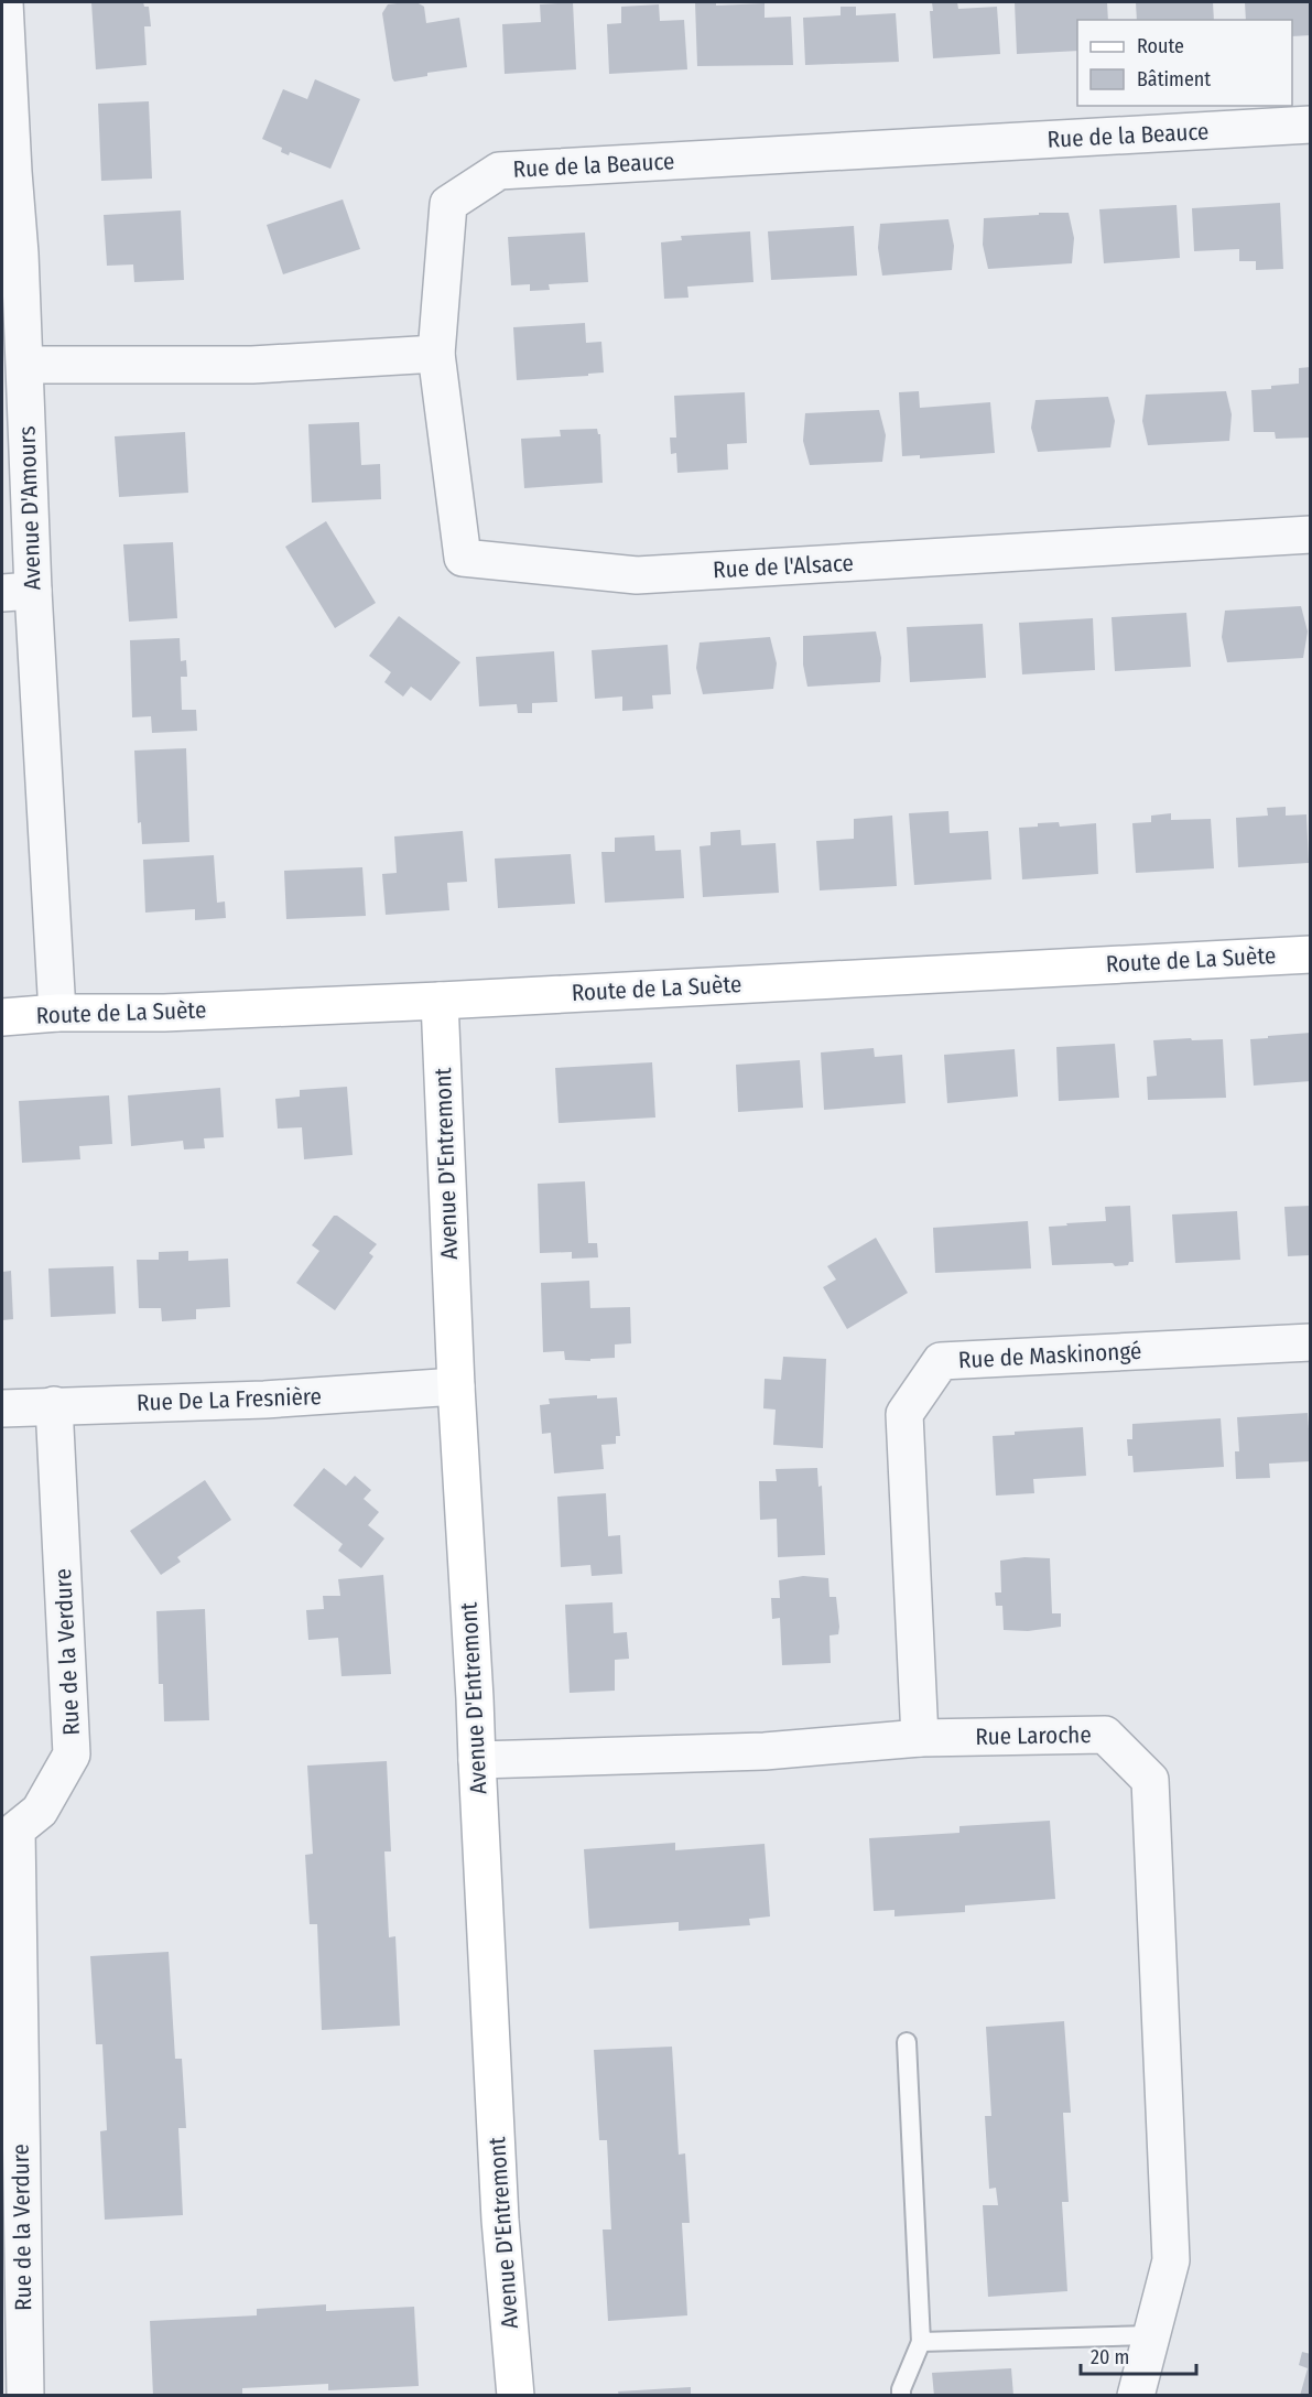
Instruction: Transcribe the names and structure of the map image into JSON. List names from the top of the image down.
{
  "streets": {
    "street": [
      "Rue de la Beauce",
      "Avenue D'Amours",
      "Rue de l'Alsace",
      "Route de La Suète",
      "Avenue D'Entremont",
      "Rue de Maskinongé",
      "Rue De La Fresnière",
      "Rue de la Verdure",
      "Rue Laroche"
    ]
  },
  "crossings": [
    ["Rue de la Beauce", "Rue de l'Alsace"],
    ["Avenue D'Amours", "Route de La Suète"],
    ["Route de La Suète", "Avenue D'Entremont"],
    ["Avenue D'Entremont", "Rue De La Fresnière"],
    ["Avenue D'Entremont", "Rue Laroche"],
    ["Rue de Maskinongé", "Rue Laroche"],
    ["Rue De La Fresnière", "Rue de la Verdure"]
  ],
  "legend": ["Route", "Bâtiment"],
  "scale_bar": "20 m"
}
